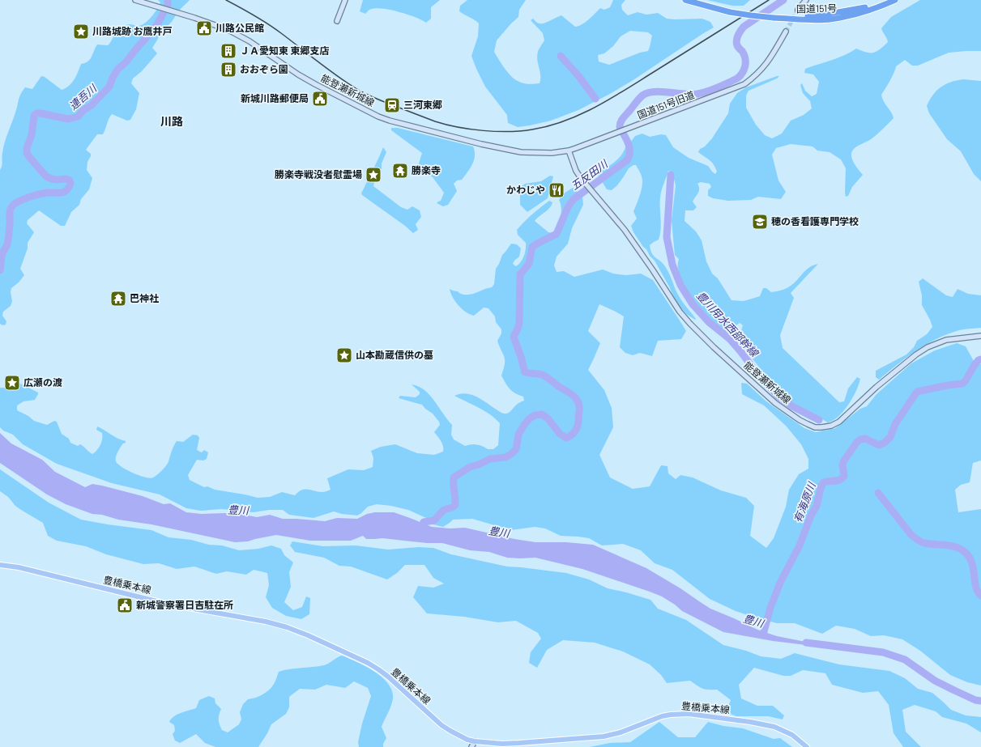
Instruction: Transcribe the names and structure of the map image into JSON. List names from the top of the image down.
{
  "streets": {
    "highway": ["国道151号"],
    "main road": ["能登瀬新城線", "国道151号旧道", "豊橋乗本線"]
  },
  "crossings": [
    ["能登瀬新城線", "国道151号旧道"]
  ],
  "districts": ["川路"],
  "water": [
    "連吾川",
    "五反田川",
    "豊川用水西部幹線",
    "有海原川",
    "豊川"
  ],
  "places": {
    "public building": ["川路公民館", "新城川路郵便局", "新城警察署日吉駐在所"],
    "place": [
      "川路城跡 お鷹井戸",
      "勝楽寺戦没者慰霊場",
      "山本勘蔵信供の墓",
      "広瀬の渡"
    ],
    "building": ["ＪＡ愛知東 東郷支店", "おおぞら園"],
    "station": ["三河東郷"],
    "temple": ["勝楽寺", "巴神社"],
    "restaurant": ["かわじや"],
    "school or university": ["穂の香看護専門学校"]
  }
}
